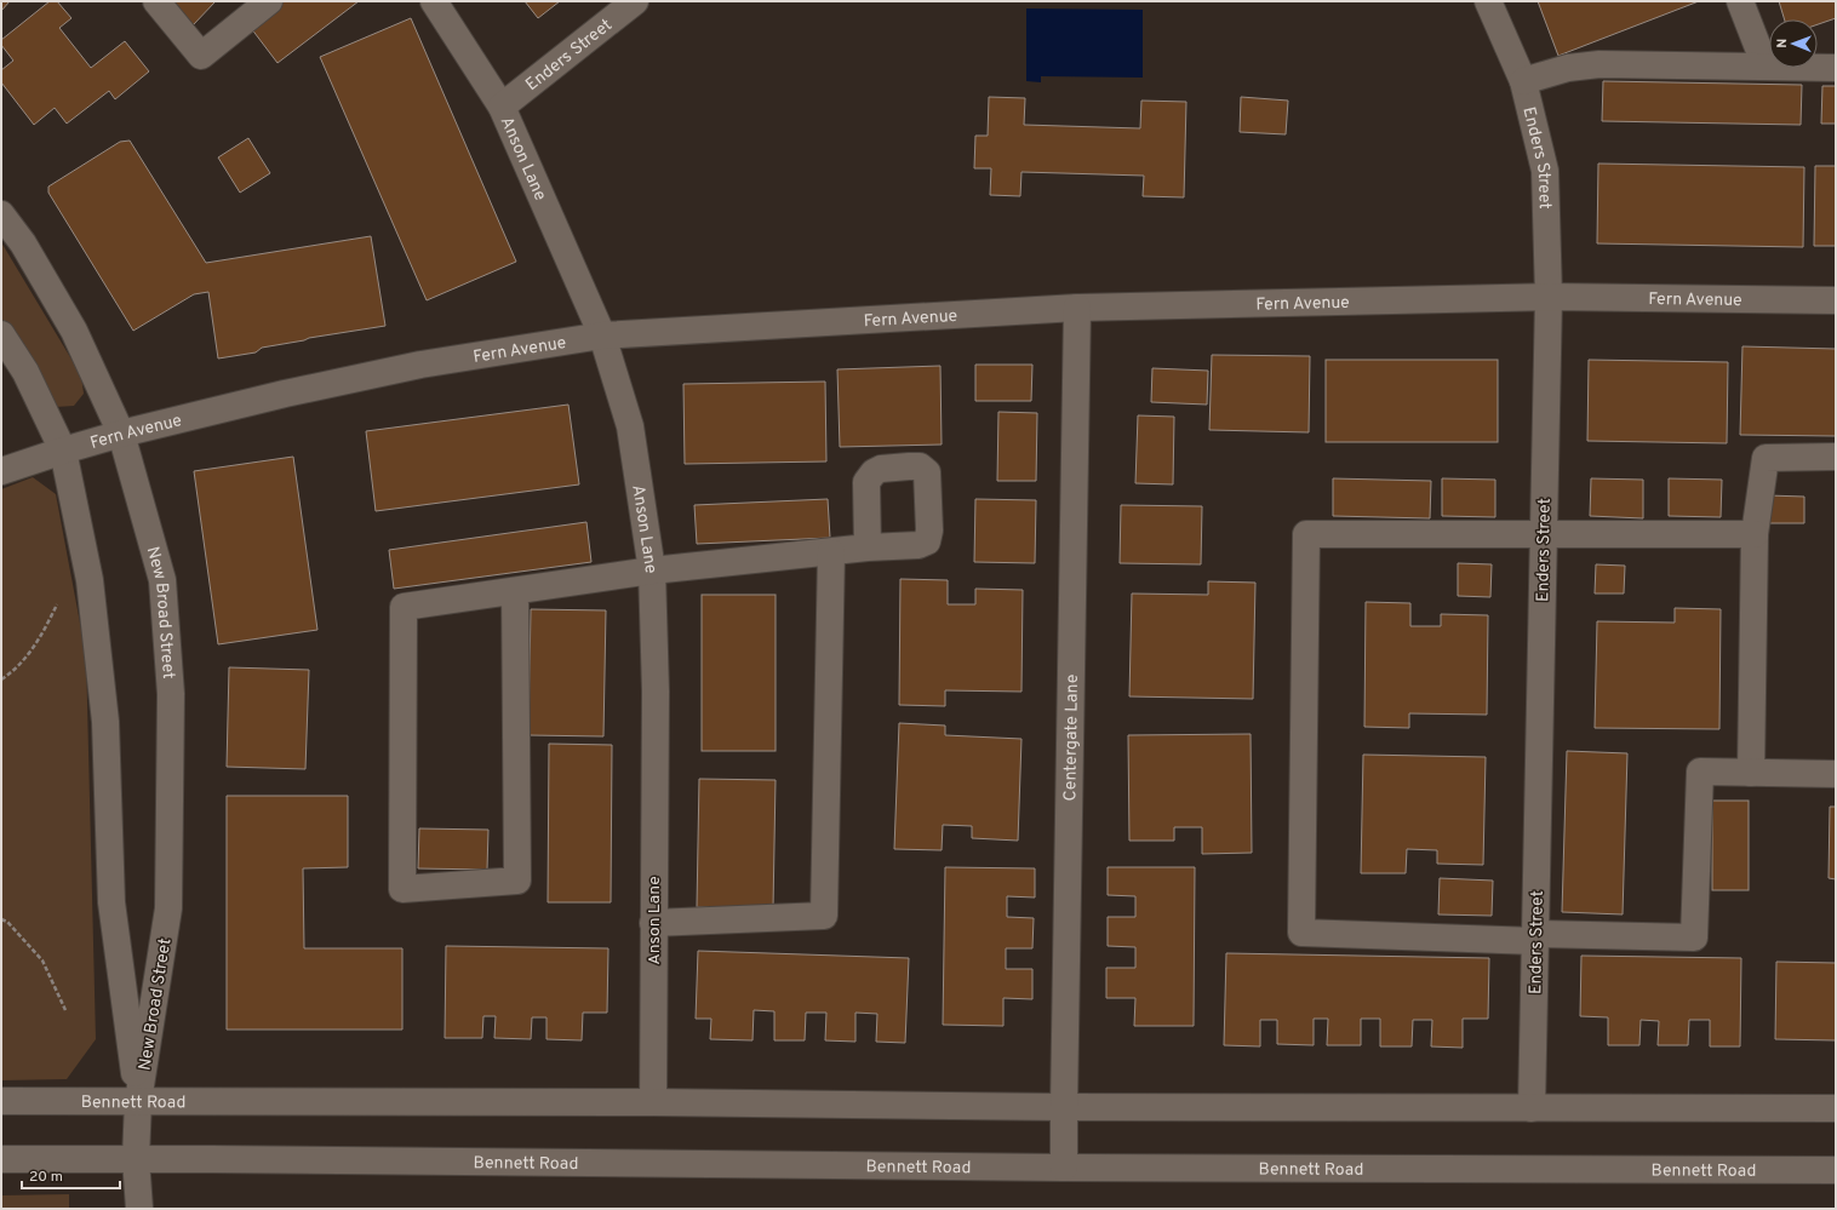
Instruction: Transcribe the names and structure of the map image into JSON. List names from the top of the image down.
{
  "streets": {
    "street": [
      "Enders Street",
      "Anson Lane",
      "Fern Avenue",
      "New Broad Street",
      "Centergate Lane",
      "Bennett Road"
    ]
  },
  "crossings": [
    ["Enders Street", "Anson Lane"],
    ["Enders Street", "Fern Avenue"],
    ["Enders Street", "Bennett Road"],
    ["Anson Lane", "Fern Avenue"],
    ["Anson Lane", "Bennett Road"],
    ["Fern Avenue", "New Broad Street"],
    ["Fern Avenue", "Centergate Lane"],
    ["New Broad Street", "Bennett Road"],
    ["Centergate Lane", "Bennett Road"]
  ],
  "scale_bar": "20 m",
  "north": "left"
}
